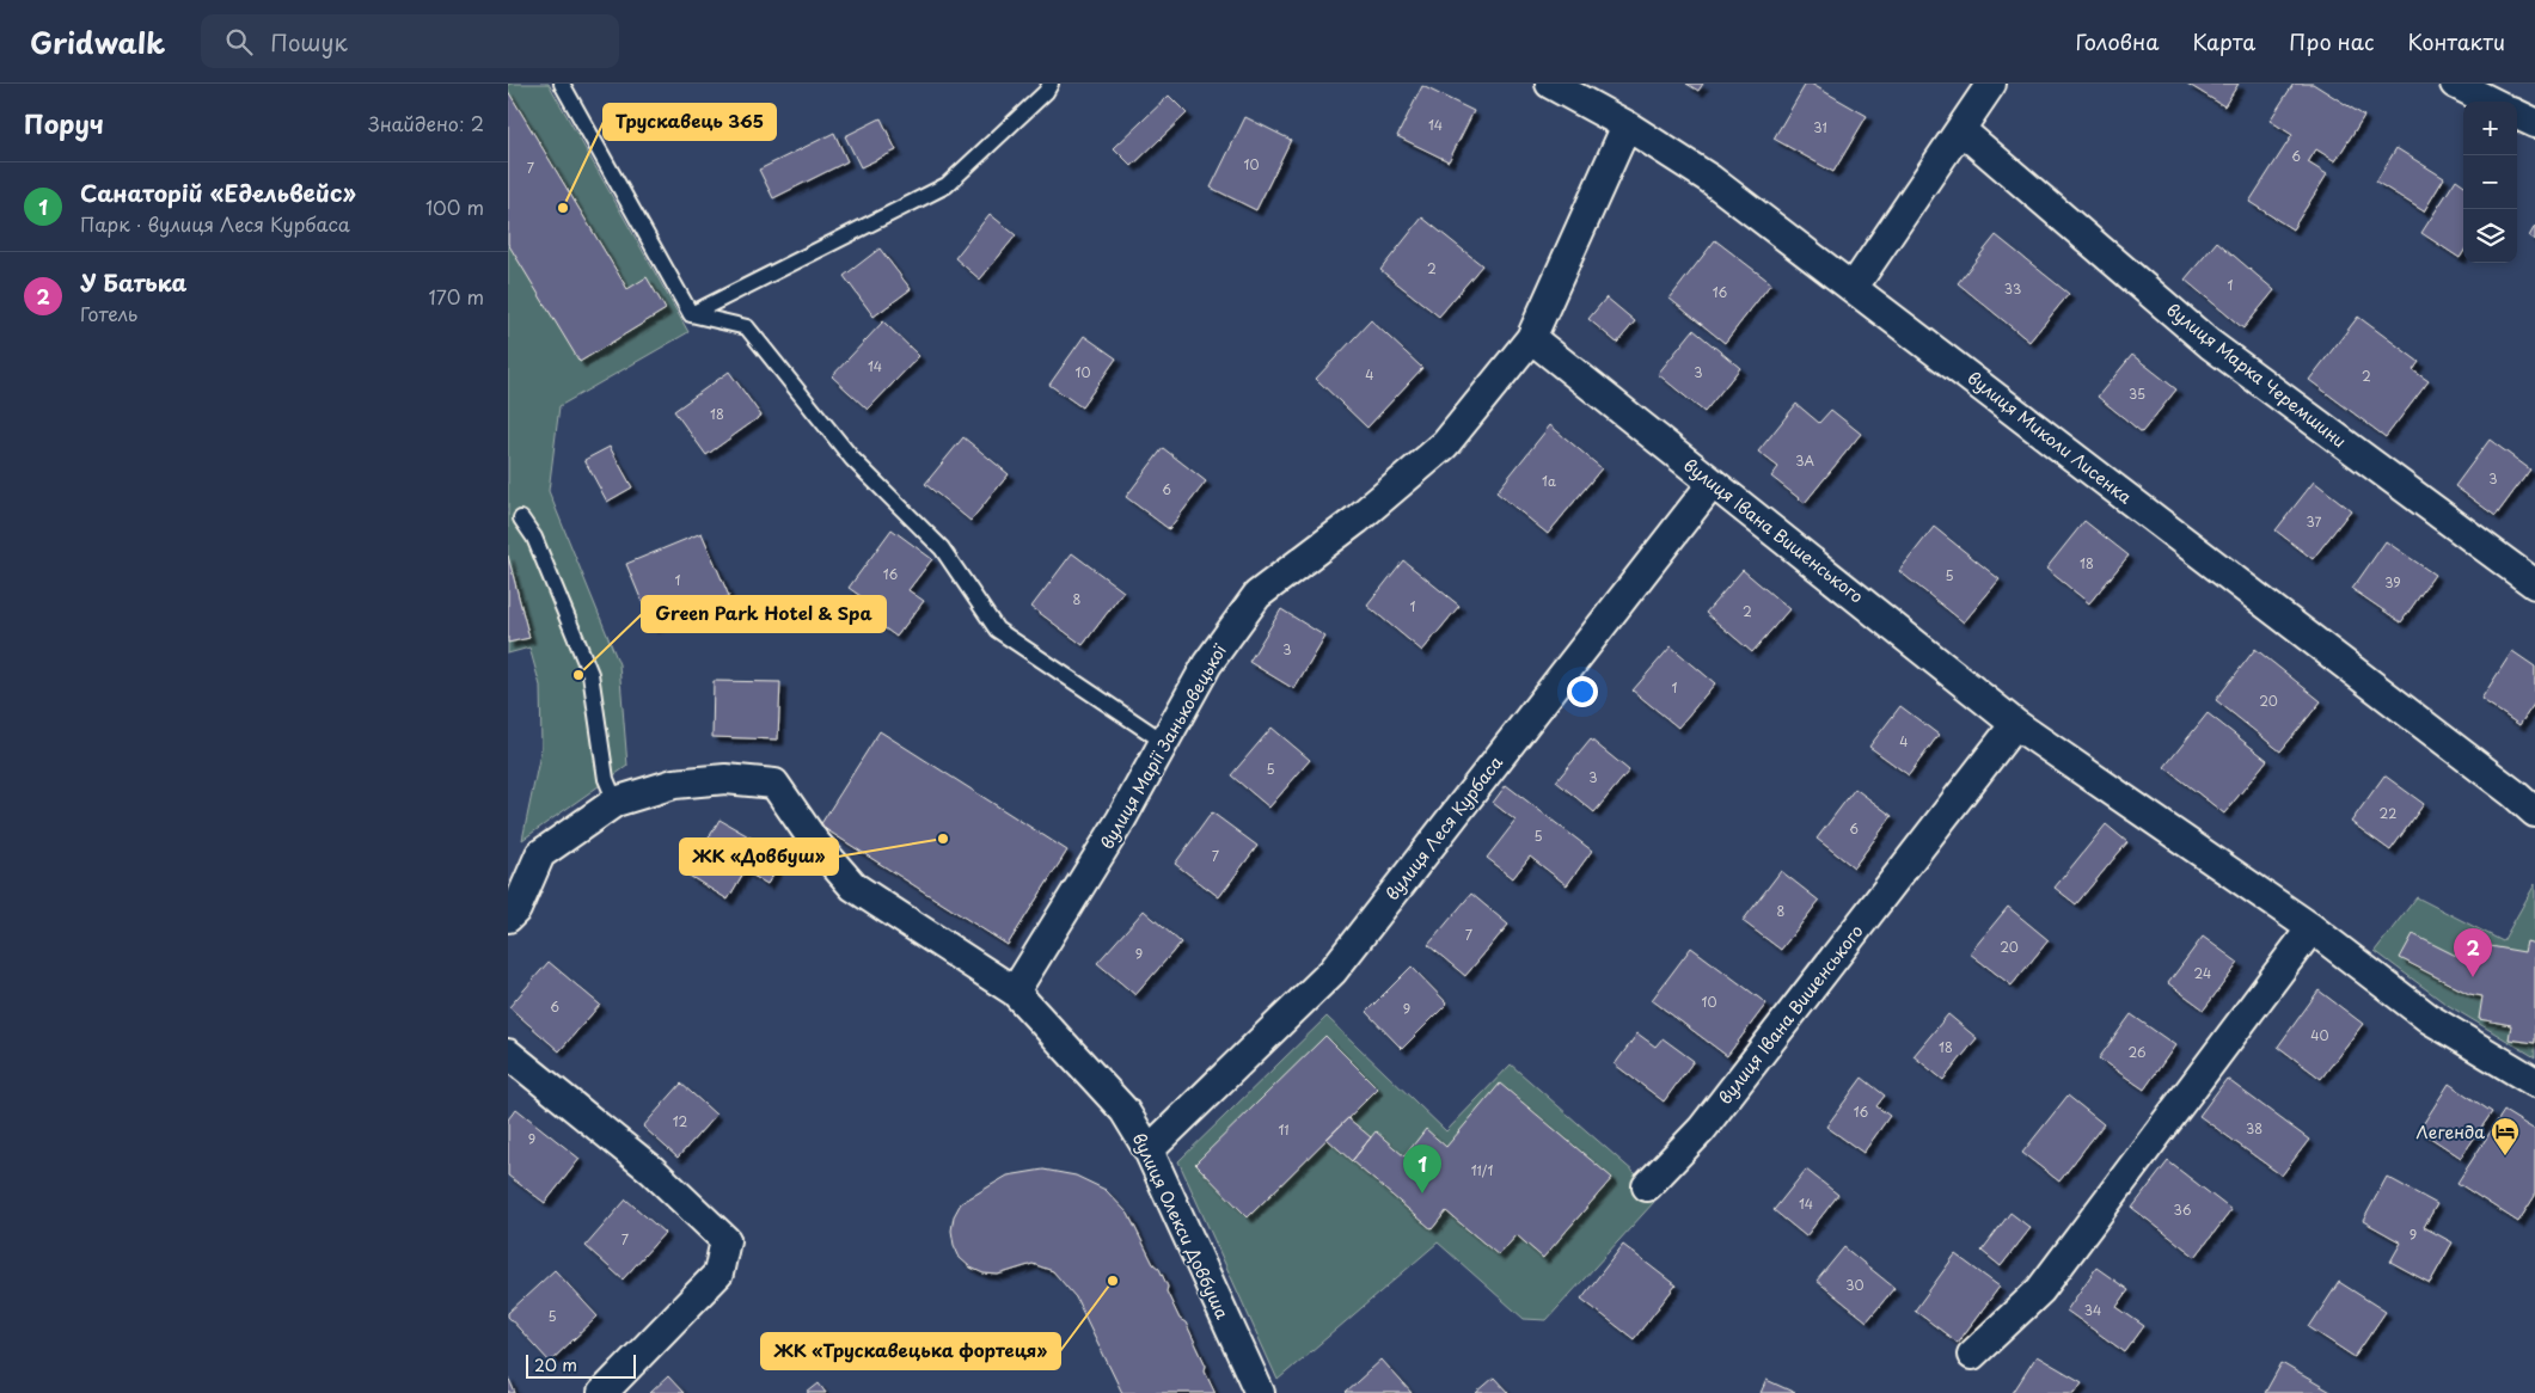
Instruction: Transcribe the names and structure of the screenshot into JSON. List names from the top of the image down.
{
  "streets": {
    "street": [
      "вулиця Марка Черемшини",
      "вулиця Миколи Лисенка",
      "вулиця Івана Вишенського",
      "вулиця Марії Заньковецької",
      "вулиця Леся Курбаса",
      "вулиця Олекси Довбуша"
    ]
  },
  "crossings": [
    ["вулиця Миколи Лисенка", "вулиця Марії Заньковецької"],
    ["вулиця Івана Вишенського", "вулиця Марії Заньковецької"],
    ["вулиця Івана Вишенського", "вулиця Леся Курбаса"],
    ["вулиця Марії Заньковецької", "вулиця Олекси Довбуша"],
    ["вулиця Леся Курбаса", "вулиця Олекси Довбуша"]
  ],
  "places": {
    "other": [
      "Трускавець 365",
      "Green Park Hotel & Spa",
      "ЖК «Довбуш»",
      "ЖК «Трускавецька фортеця»"
    ],
    "hotel": ["Легенда"]
  },
  "house_numbers": [
    "14",
    "31",
    "6",
    "10",
    "7",
    "2",
    "1",
    "33",
    "16",
    "14",
    "10",
    "3",
    "4",
    "2",
    "35",
    "18",
    "3А",
    "3",
    "1а",
    "6",
    "37",
    "18",
    "16",
    "5",
    "1",
    "39",
    "8",
    "1",
    "2",
    "3",
    "1",
    "20",
    "4",
    "5",
    "3",
    "22",
    "6",
    "5",
    "7",
    "8",
    "7",
    "20",
    "9",
    "24",
    "10",
    "6",
    "9",
    "40",
    "18",
    "26",
    "16",
    "12",
    "38",
    "11",
    "9",
    "11/1",
    "14",
    "36",
    "9",
    "7",
    "30",
    "34",
    "5"
  ],
  "scale_bar": "20 m",
  "page": {
    "header": "Gridwalk",
    "search": "Пошук",
    "nav": [
      "Головна",
      "Карта",
      "Про нас",
      "Контакти"
    ],
    "heading": ["Поруч", "Знайдено: 2"],
    "map_buttons": ["+", "−"],
    "list": [
      {
        "mark": "1",
        "name": "Санаторій «Едельвейс»",
        "note": "Парк · вулиця Леся Курбаса",
        "value": "100 m"
      },
      {
        "mark": "2",
        "name": "У Батька",
        "note": "Готель",
        "value": "170 m"
      }
    ],
    "pins": ["2", "1"],
    "scale": "20 m"
  }
}
